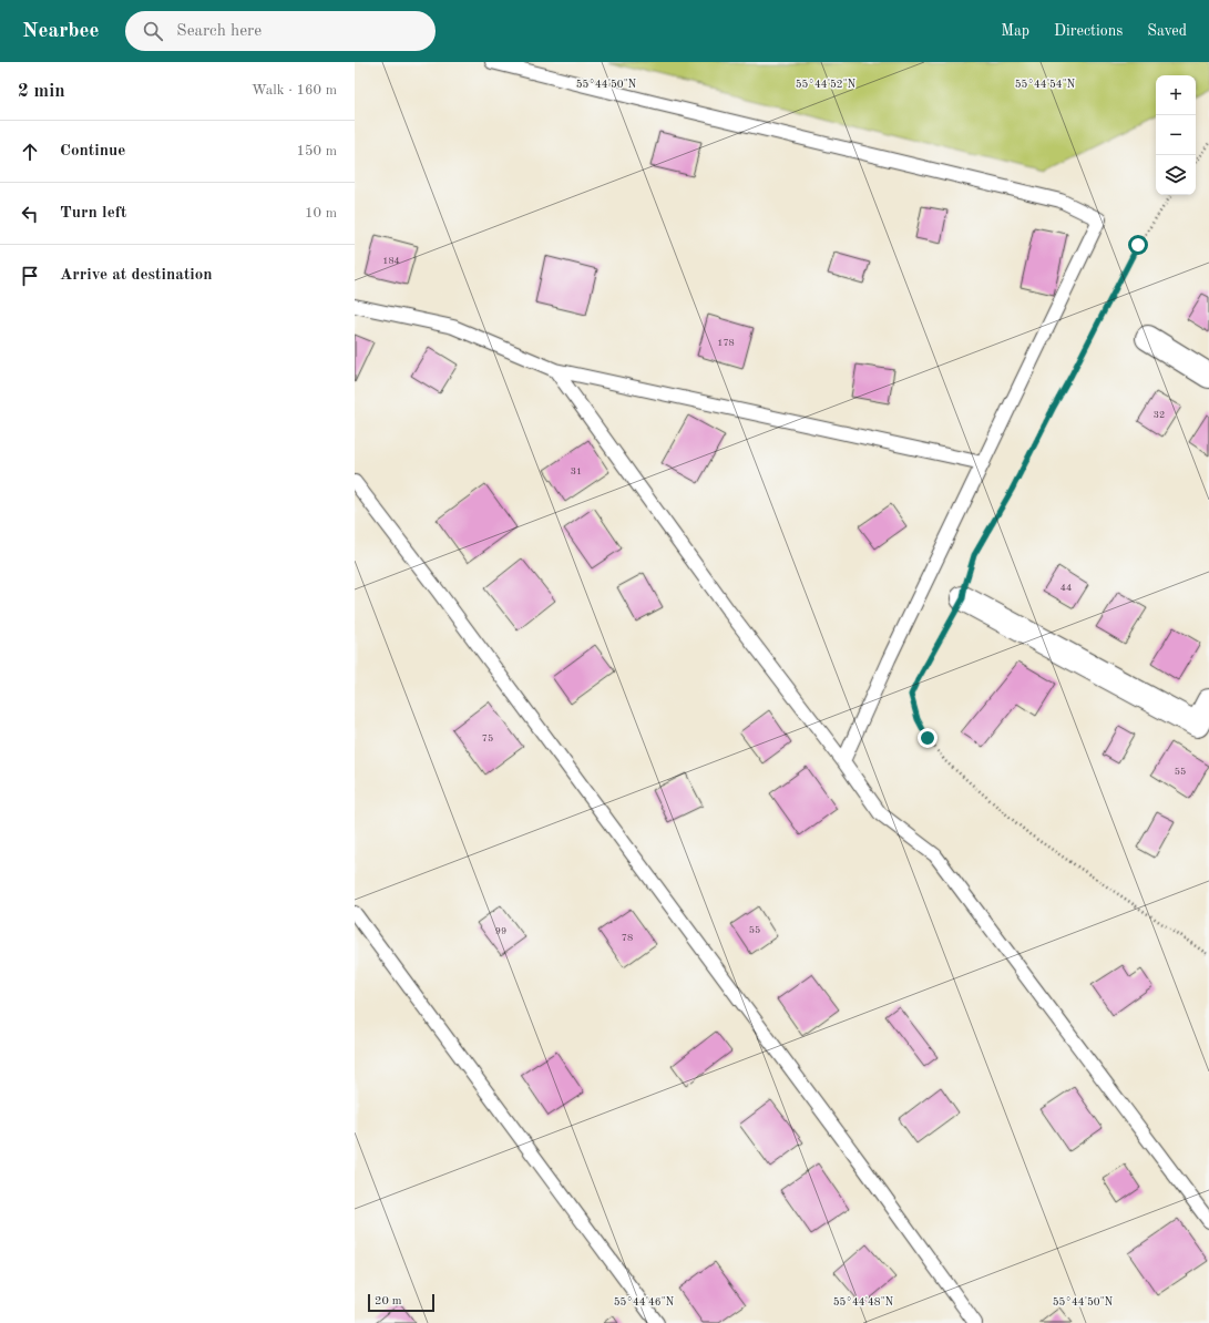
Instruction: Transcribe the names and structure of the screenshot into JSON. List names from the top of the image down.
{
  "house_numbers": [
    "184",
    "178",
    "32",
    "31",
    "44",
    "75",
    "55",
    "55",
    "99",
    "78"
  ],
  "scale_bar": "20 m",
  "page": {
    "header": "Nearbee",
    "search": "Search here",
    "nav": ["Map", "Directions", "Saved"],
    "heading": ["2 min", "Walk · 160 m"],
    "map_buttons": ["+", "−"],
    "list": [
      ["Continue", "150 m"],
      ["Turn left", "10 m"],
      "Arrive at destination"
    ],
    "scale": "20 m"
  },
  "coordinates": [
    "55°44'50\"N",
    "55°44'52\"N",
    "55°44'54\"N",
    "55°44'46\"N",
    "55°44'48\"N"
  ]
}
